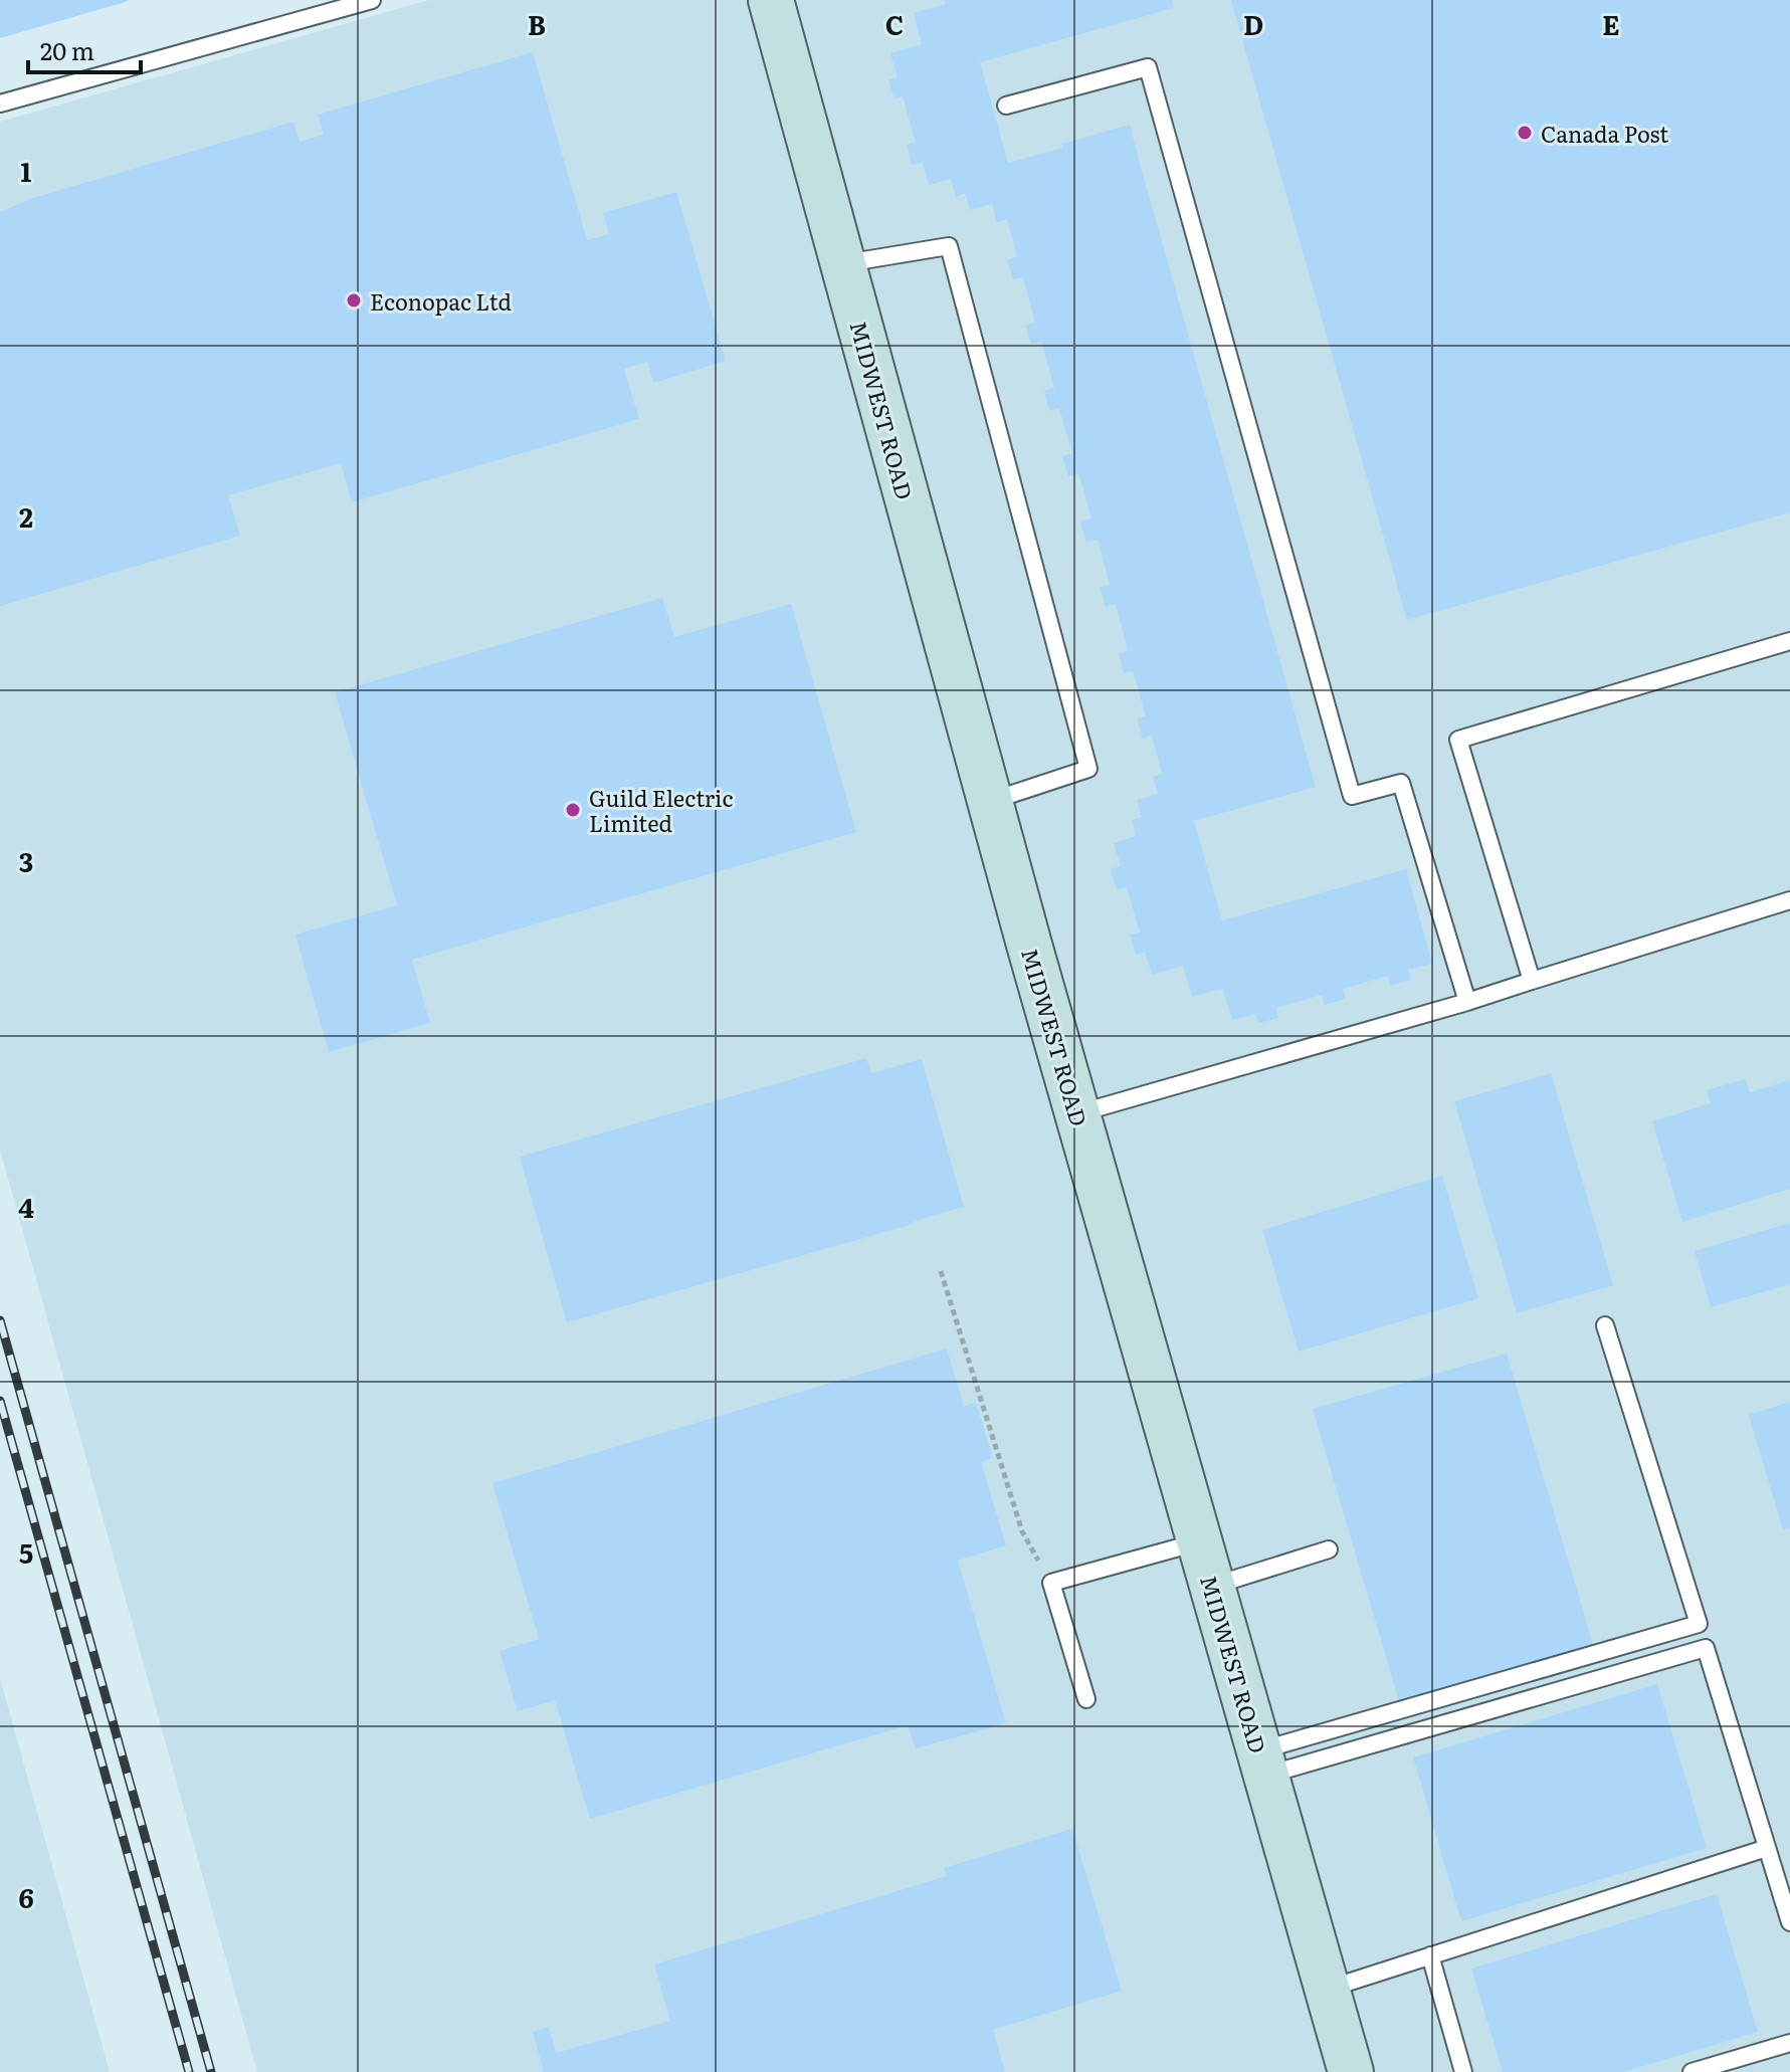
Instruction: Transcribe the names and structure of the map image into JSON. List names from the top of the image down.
{
  "streets": {
    "street": ["MIDWEST ROAD"]
  },
  "places": ["Canada Post", "Econopac Ltd", "Guild Electric Limited"],
  "scale_bar": "20 m",
  "grid": {
    "columns": [
      "B",
      "C",
      "D",
      "E"
    ],
    "rows": [
      "1",
      "2",
      "3",
      "4",
      "5",
      "6"
    ]
  }
}
